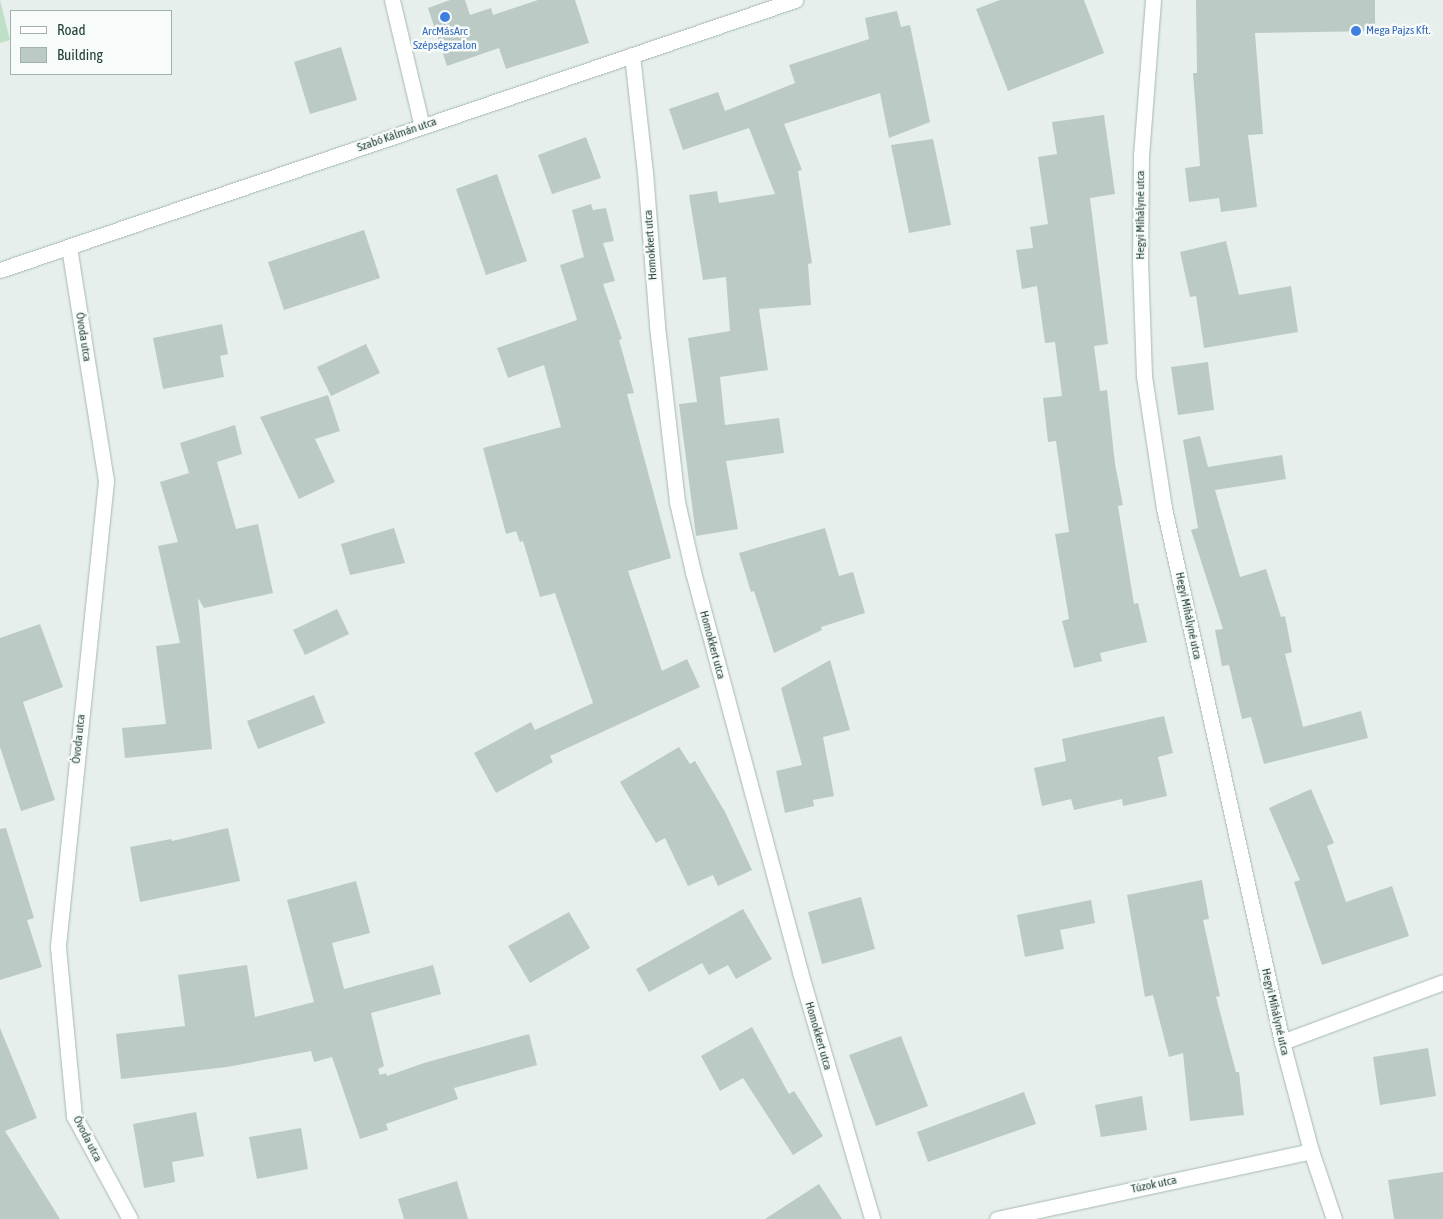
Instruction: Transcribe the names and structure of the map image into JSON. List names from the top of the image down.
{
  "streets": {
    "street": [
      "Szabó Kálmán utca",
      "Hegyi Mihályné utca",
      "Homokkert utca",
      "Óvoda utca",
      "Túzok utca"
    ]
  },
  "crossings": [
    ["Szabó Kálmán utca", "Homokkert utca"],
    ["Szabó Kálmán utca", "Óvoda utca"],
    ["Hegyi Mihályné utca", "Túzok utca"]
  ],
  "places": ["ArcMásArc Szépségszalon", "Mega Pajzs Kft."],
  "legend": ["Road", "Building"]
}
